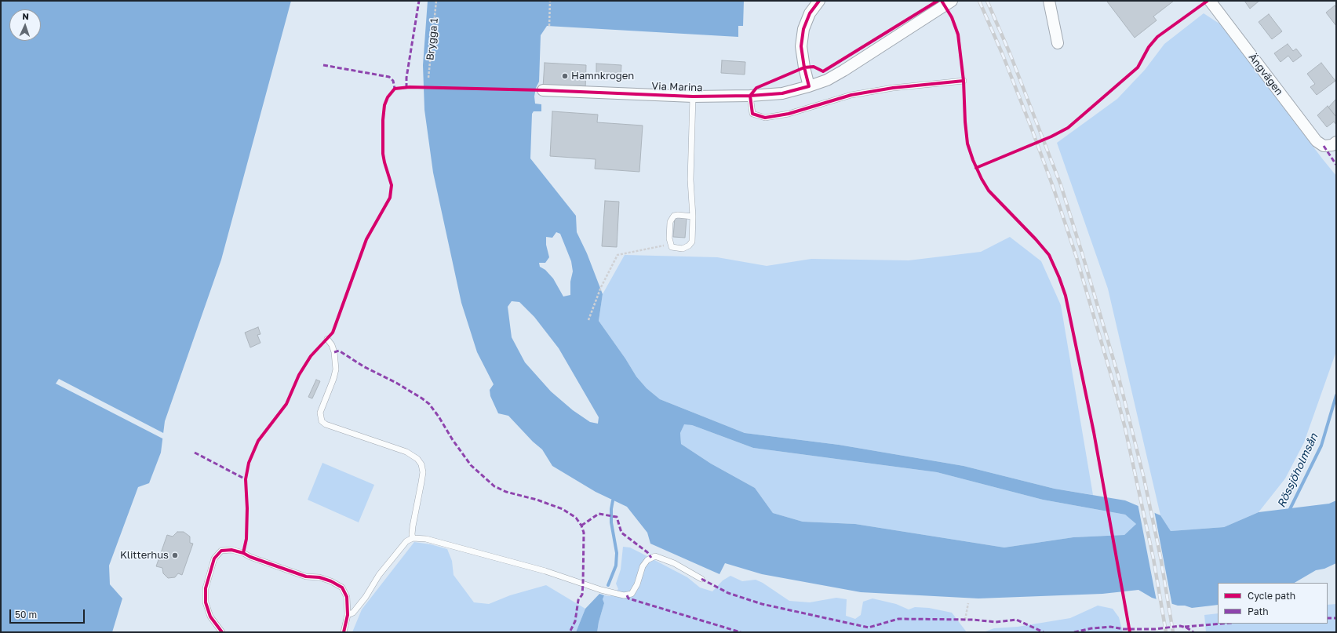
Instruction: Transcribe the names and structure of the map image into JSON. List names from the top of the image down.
{
  "streets": {
    "street": ["Ängvägen", "Via Marina"],
    "path": ["Brygga 1"]
  },
  "water": ["Rössjöholmsån"],
  "places": ["Hamnkrogen", "Klitterhus"],
  "legend": ["Cycle path", "Path"],
  "scale_bar": "50 m",
  "north": "top"
}
